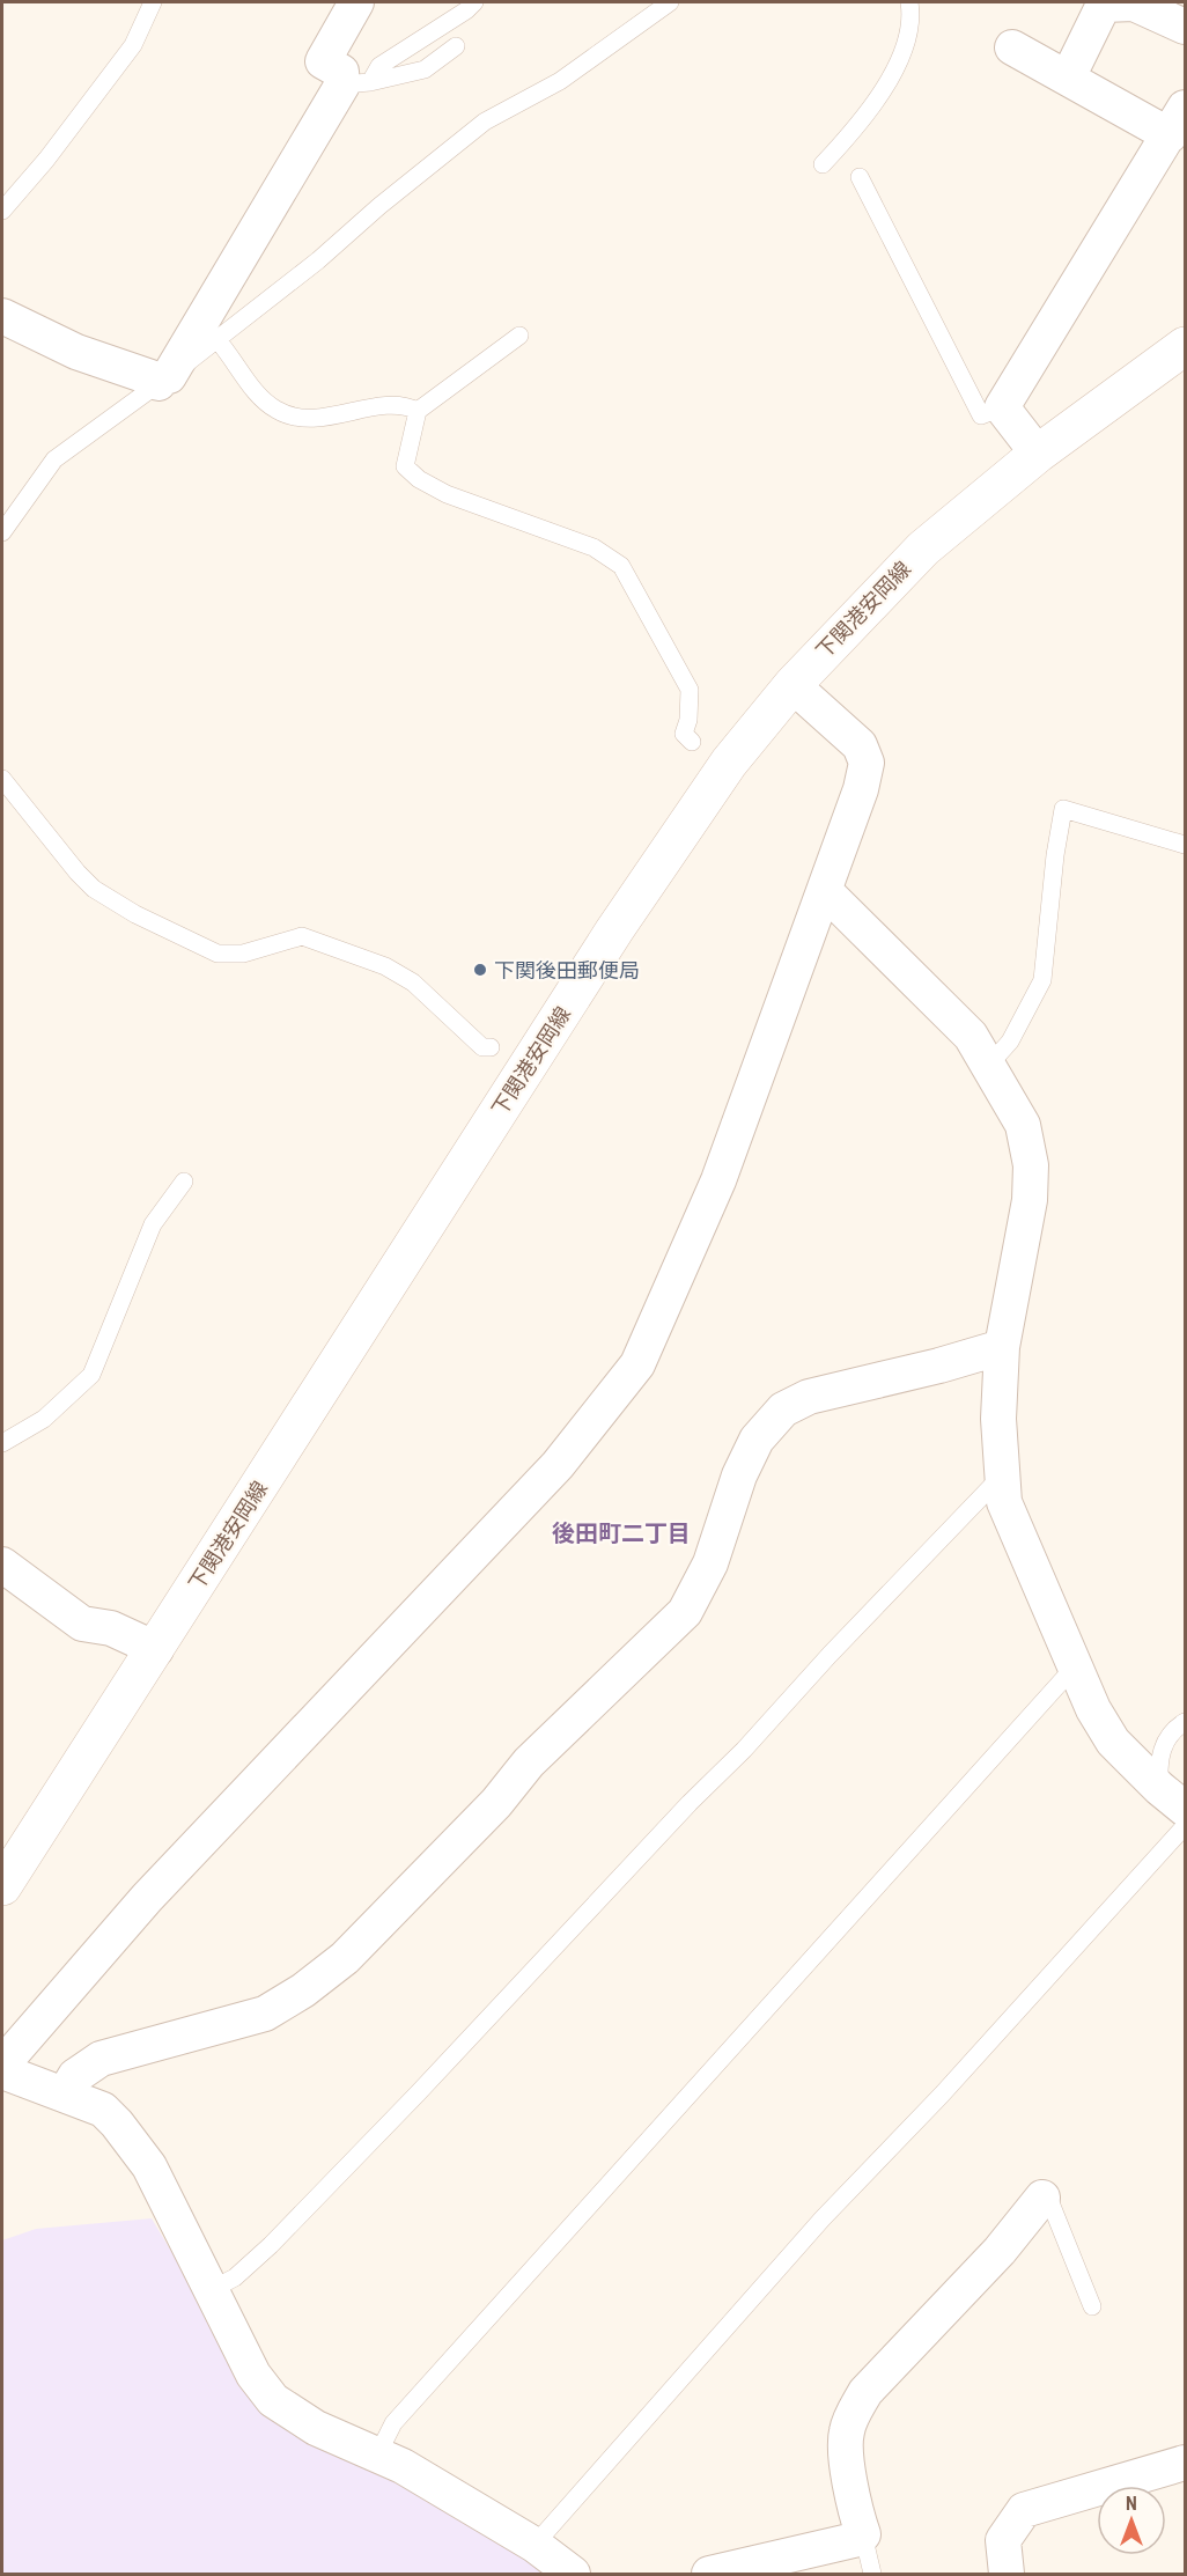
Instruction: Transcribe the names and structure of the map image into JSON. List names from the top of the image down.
{
  "streets": {
    "main road": ["下関港安岡線"]
  },
  "districts": ["後田町二丁目"],
  "places": ["下関後田郵便局"],
  "north": "top"
}
